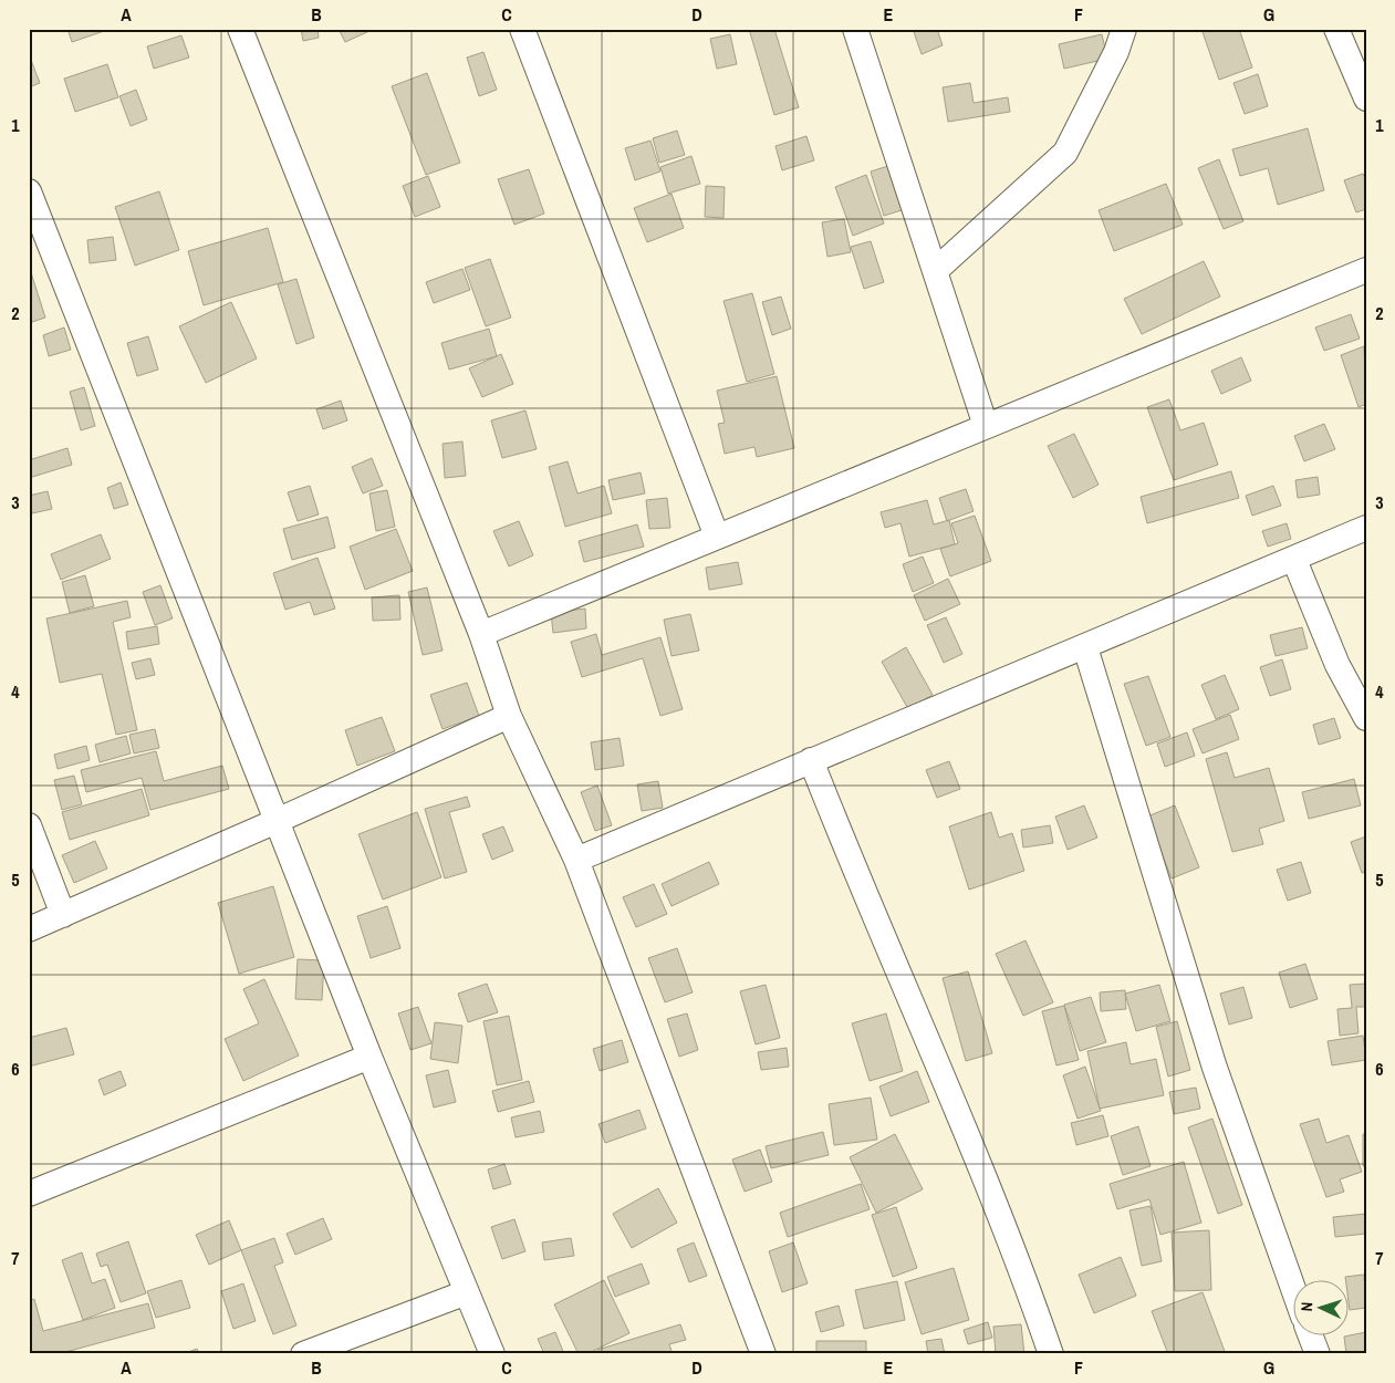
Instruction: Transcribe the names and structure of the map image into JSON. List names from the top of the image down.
{
  "north": "left",
  "grid": {
    "columns": [
      "A",
      "B",
      "C",
      "D",
      "E",
      "F",
      "G"
    ],
    "rows": [
      "1",
      "2",
      "3",
      "4",
      "5",
      "6",
      "7"
    ]
  }
}
